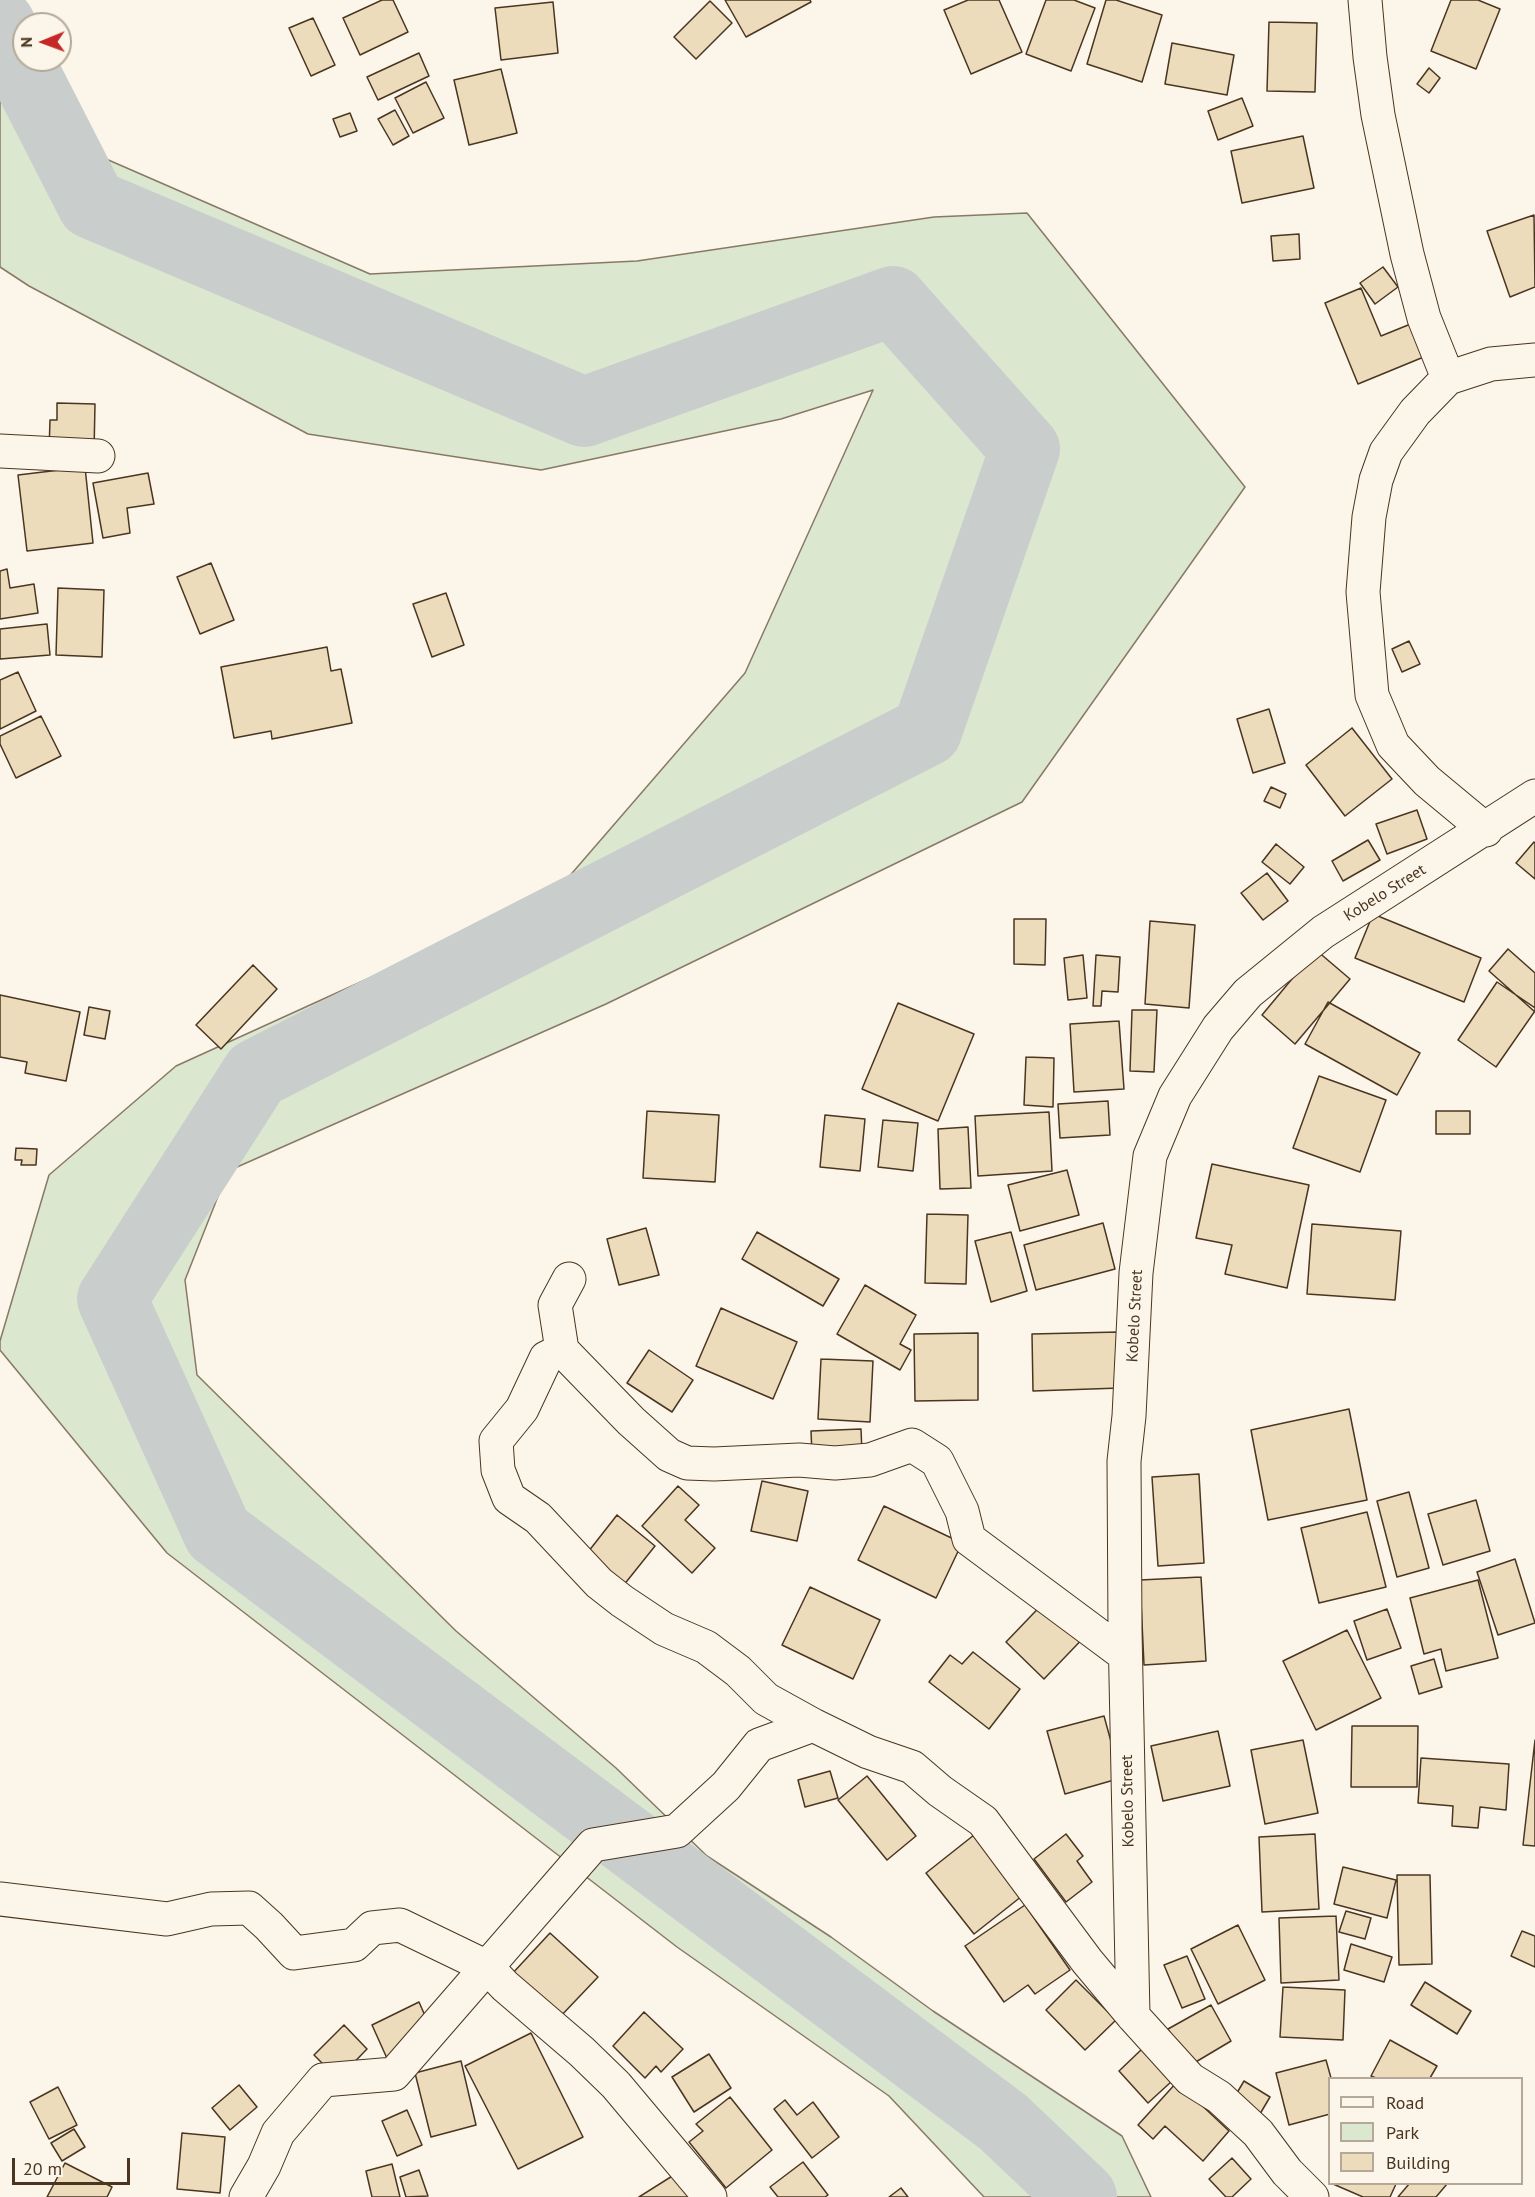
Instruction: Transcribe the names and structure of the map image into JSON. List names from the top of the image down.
{
  "streets": {
    "street": ["Kobelo Street"]
  },
  "legend": ["Road", "Park", "Building"],
  "scale_bar": "20 m",
  "north": "left"
}
